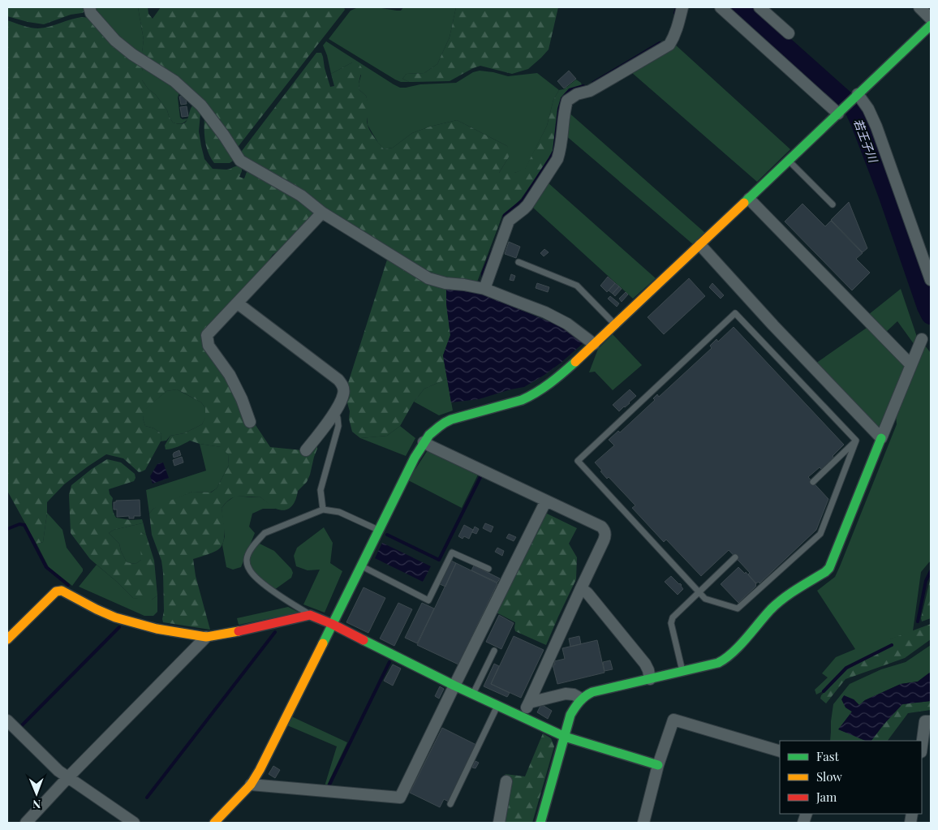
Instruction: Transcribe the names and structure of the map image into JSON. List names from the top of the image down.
{
  "water": ["若王子川"],
  "legend": ["Fast", "Slow", "Jam"],
  "north": "bottom"
}
